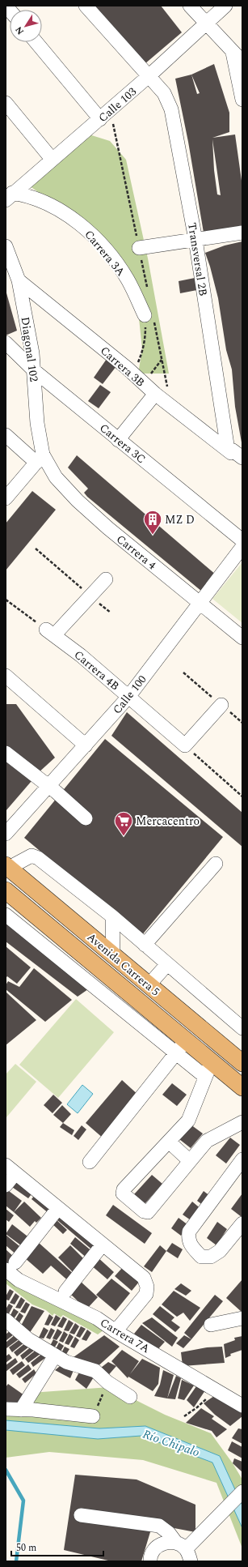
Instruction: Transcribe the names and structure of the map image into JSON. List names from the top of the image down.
{
  "streets": {
    "main road": ["Avenida Carrera 5"],
    "street": [
      "Calle 103",
      "Carrera 3A",
      "Transversal 2B",
      "Diagonal 102",
      "Carrera 3B",
      "Carrera 3C",
      "Carrera 4",
      "Carrera 4B",
      "Calle 100",
      "Carrera 7A"
    ]
  },
  "crossings": [
    ["Calle 103", "Carrera 3A"],
    ["Calle 103", "Transversal 2B"],
    ["Transversal 2B", "Carrera 3B"],
    ["Diagonal 102", "Carrera 3B"],
    ["Diagonal 102", "Carrera 3C"],
    ["Diagonal 102", "Carrera 4"],
    ["Carrera 4", "Calle 100"],
    ["Carrera 4B", "Calle 100"]
  ],
  "water": ["Río Chipalo"],
  "places": {
    "building": ["MZ D"],
    "supermarket": ["Mercacentro"]
  },
  "scale_bar": "50 m",
  "north": "bottom left"
}
